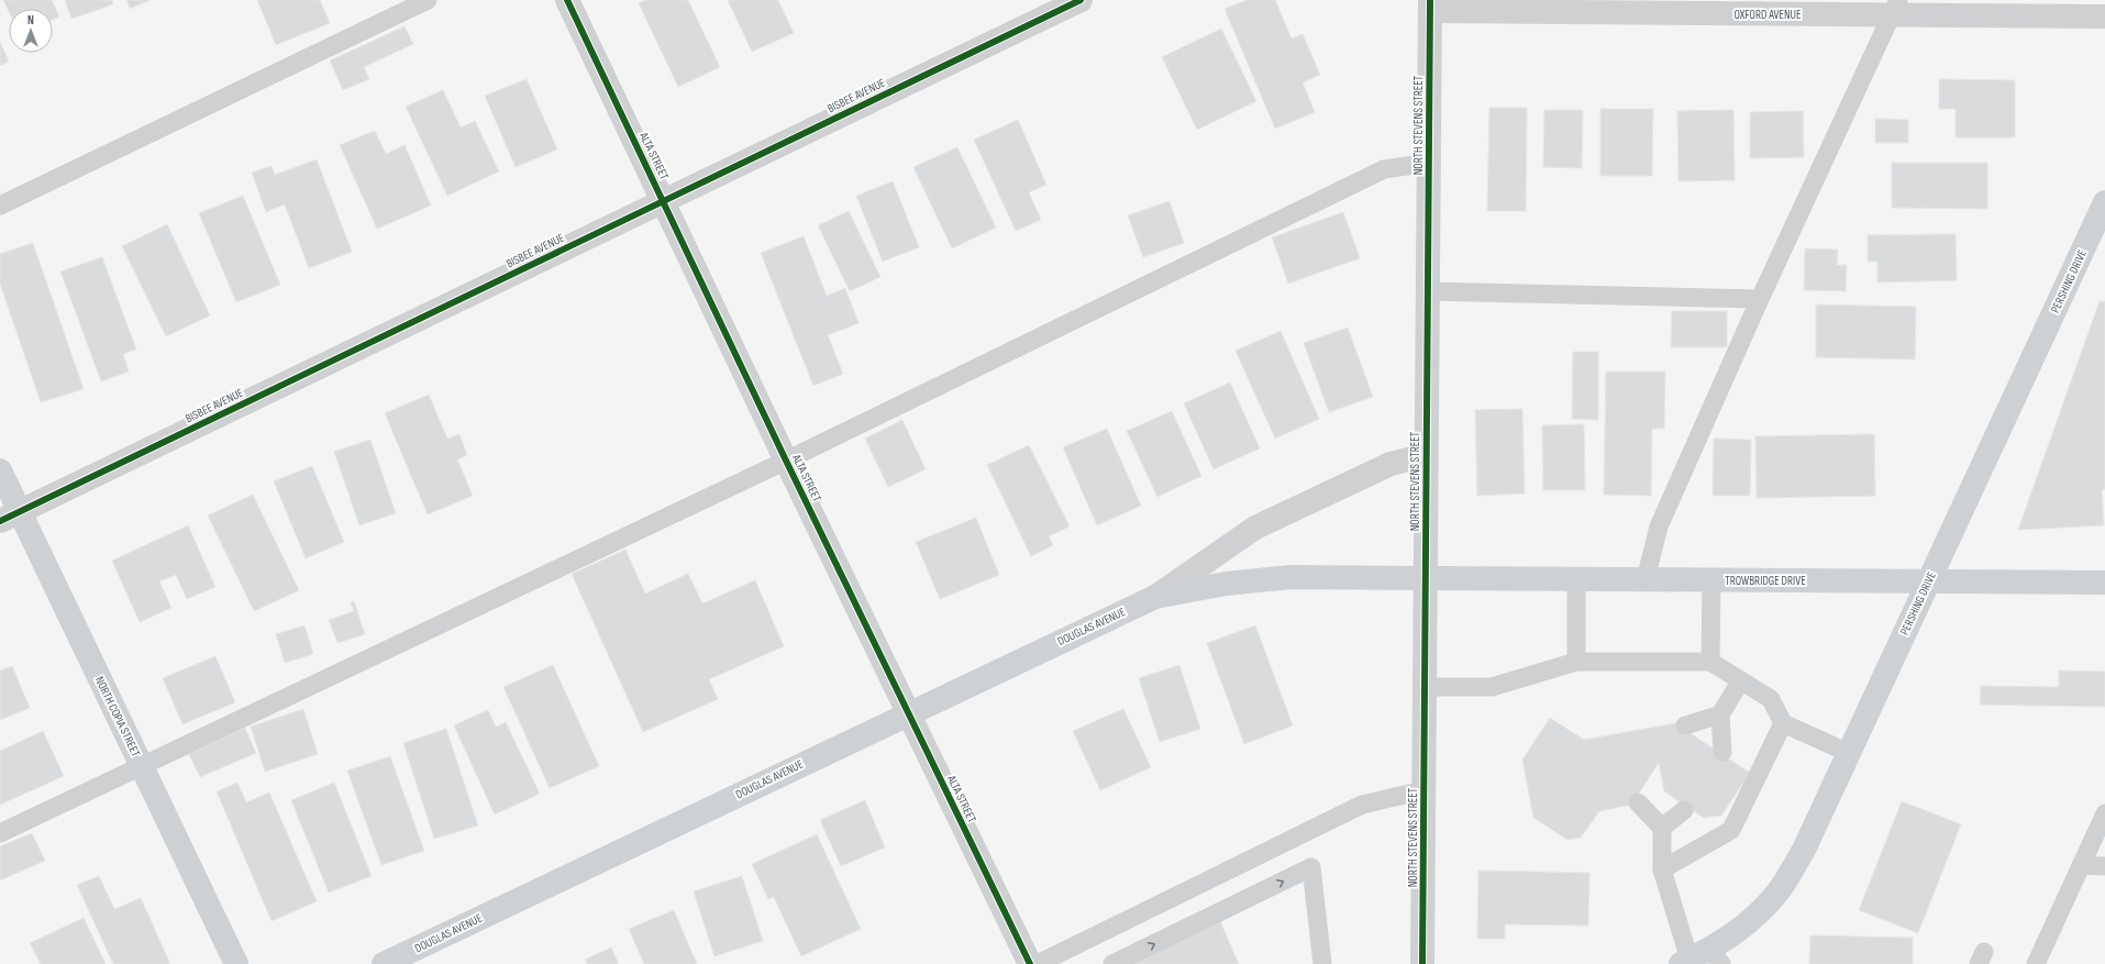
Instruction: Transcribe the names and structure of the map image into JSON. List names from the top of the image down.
{
  "streets": {
    "main road": [
      "PERSHING DRIVE",
      "TROWBRIDGE DRIVE",
      "DOUGLAS AVENUE",
      "NORTH COPIA STREET"
    ],
    "street": [
      "OXFORD AVENUE",
      "BISBEE AVENUE",
      "NORTH STEVENS STREET",
      "ALTA STREET"
    ]
  },
  "crossings": [
    ["OXFORD AVENUE", "NORTH STEVENS STREET"],
    ["BISBEE AVENUE", "ALTA STREET"],
    ["BISBEE AVENUE", "NORTH COPIA STREET"],
    ["NORTH STEVENS STREET", "TROWBRIDGE DRIVE"],
    ["NORTH STEVENS STREET", "DOUGLAS AVENUE"],
    ["ALTA STREET", "DOUGLAS AVENUE"],
    ["PERSHING DRIVE", "TROWBRIDGE DRIVE"],
    ["TROWBRIDGE DRIVE", "DOUGLAS AVENUE"]
  ],
  "north": "top"
}
